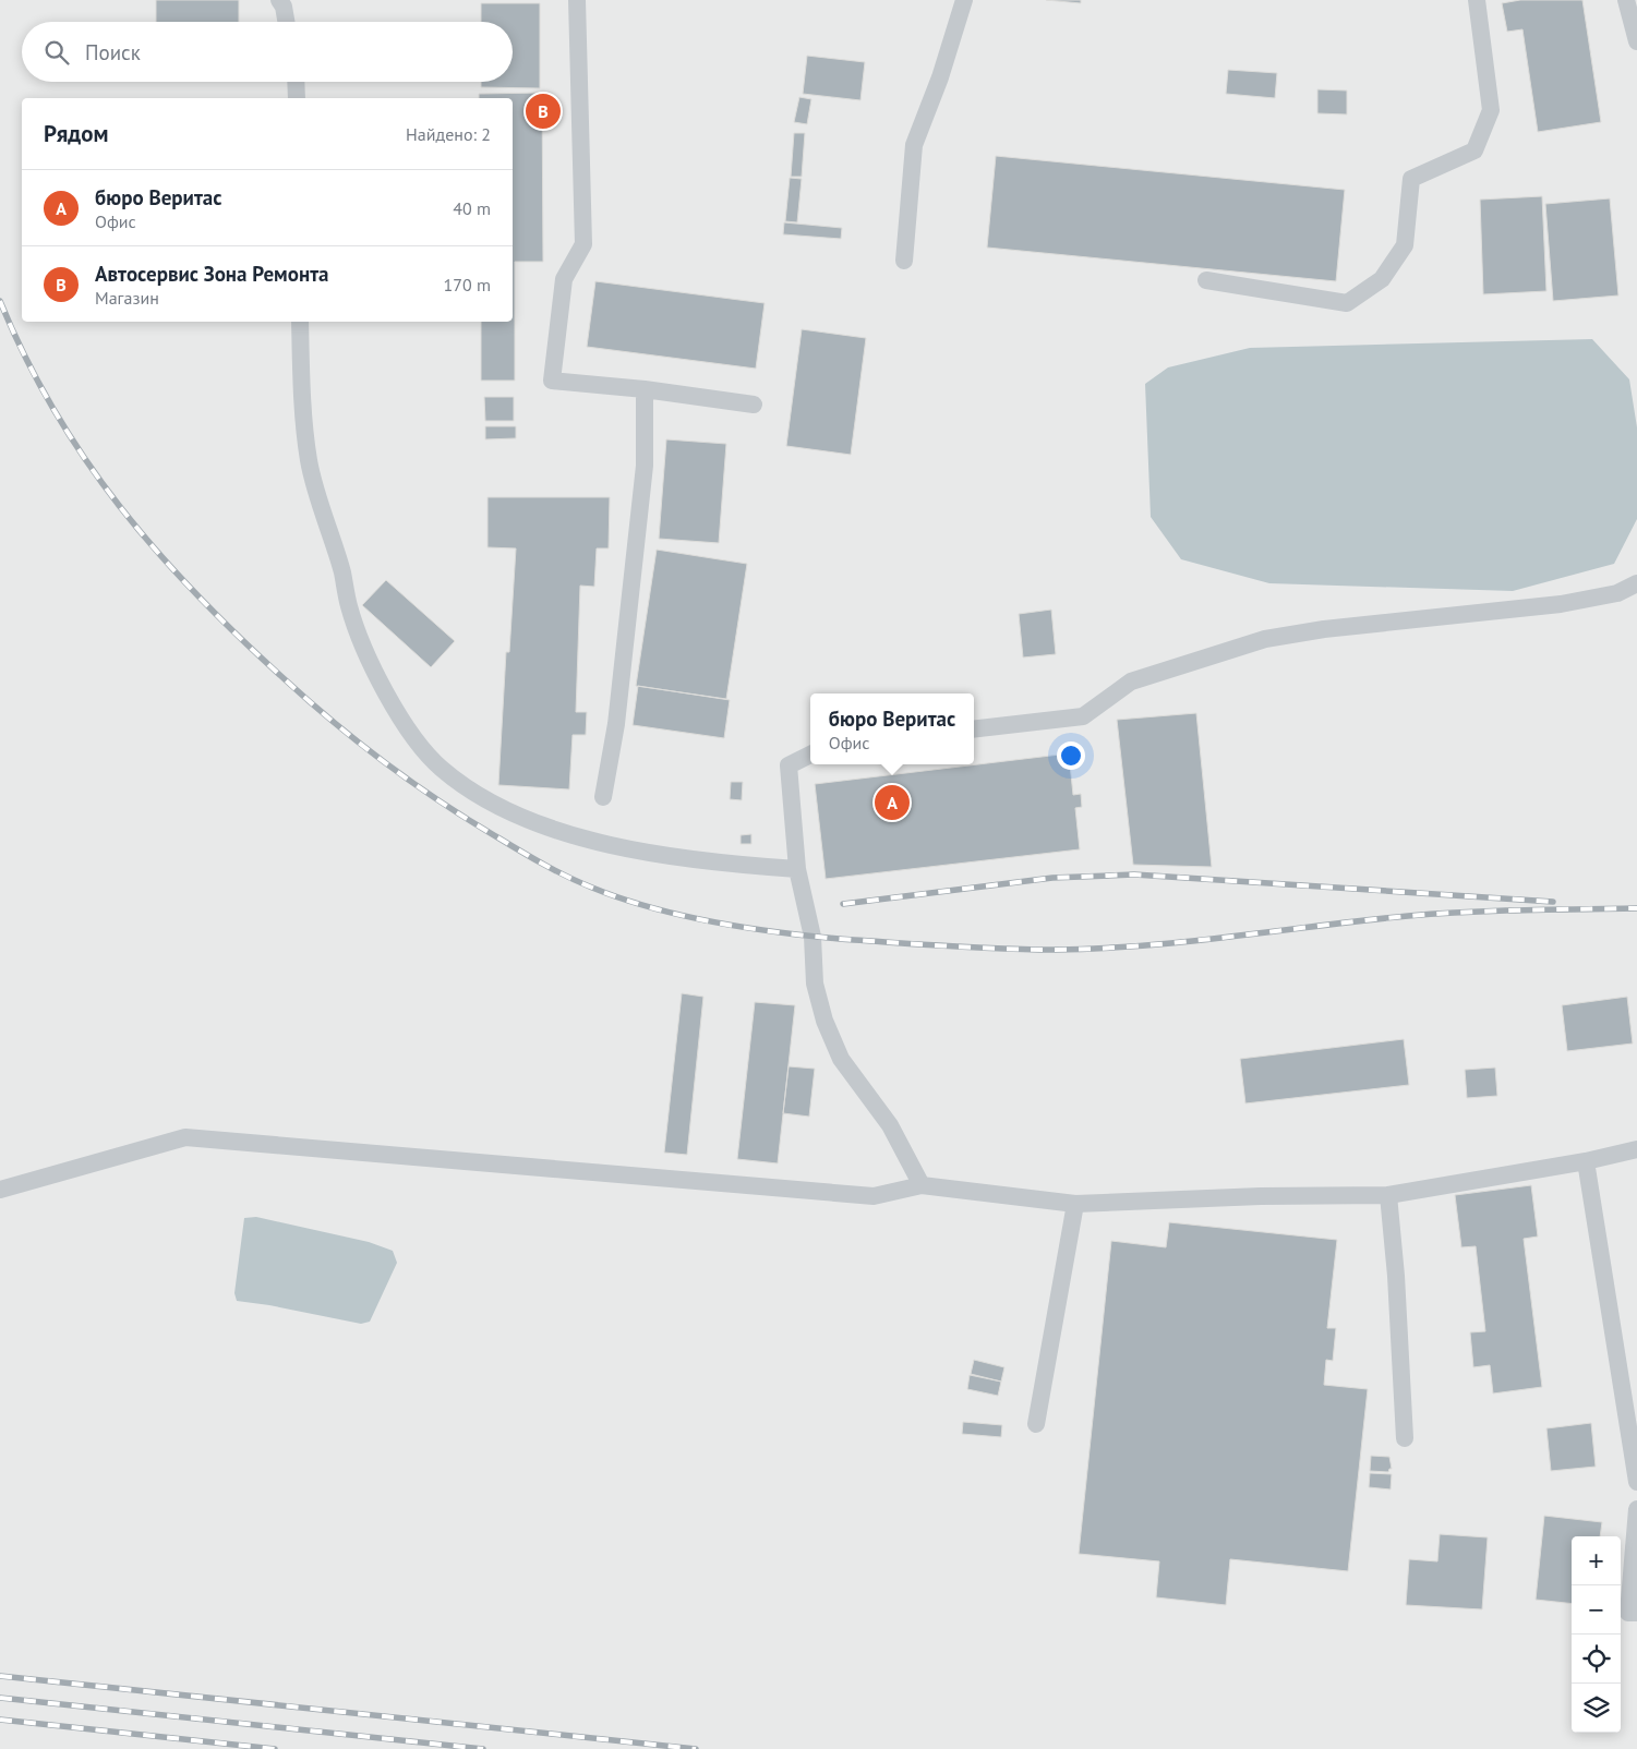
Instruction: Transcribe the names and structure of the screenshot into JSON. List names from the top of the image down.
{
  "page": {
    "search": "Поиск",
    "pins": ["B", "A"],
    "heading": ["Рядом", "Найдено: 2"],
    "list": [
      {
        "mark": "A",
        "name": "бюро Веритас",
        "note": "Офис",
        "value": "40 m"
      },
      {
        "mark": "B",
        "name": "Автосервис Зона Ремонта",
        "note": "Магазин",
        "value": "170 m"
      }
    ],
    "popup": ["бюро Веритас", "Офис"],
    "map_buttons": ["+", "−"]
  }
}
